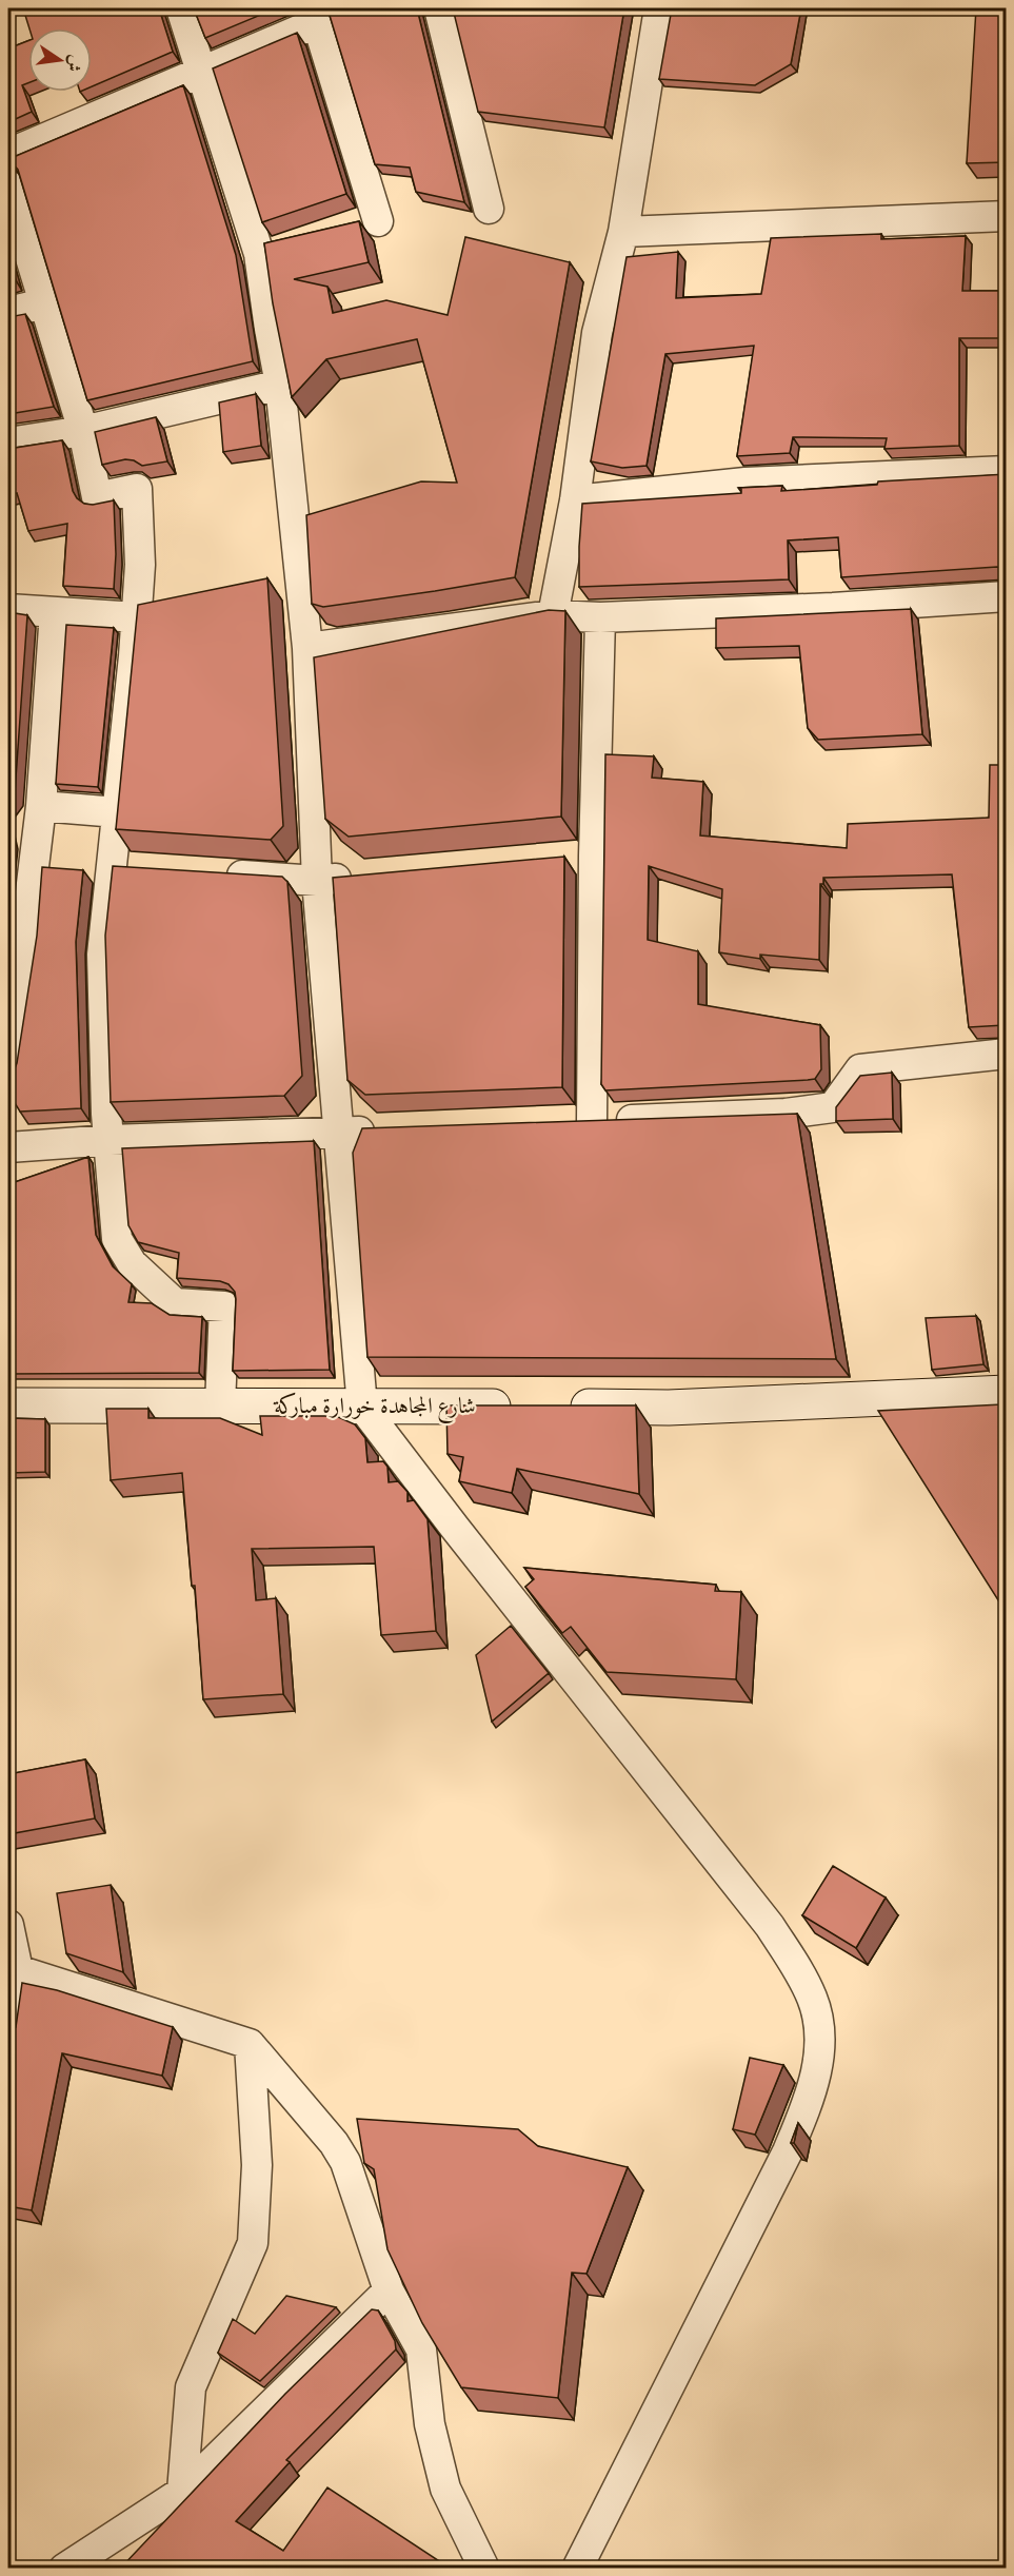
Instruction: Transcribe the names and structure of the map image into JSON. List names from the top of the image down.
{
  "streets": {
    "street": ["شارع المجاهدة خورارة مباركة"]
  },
  "north": "right"
}
